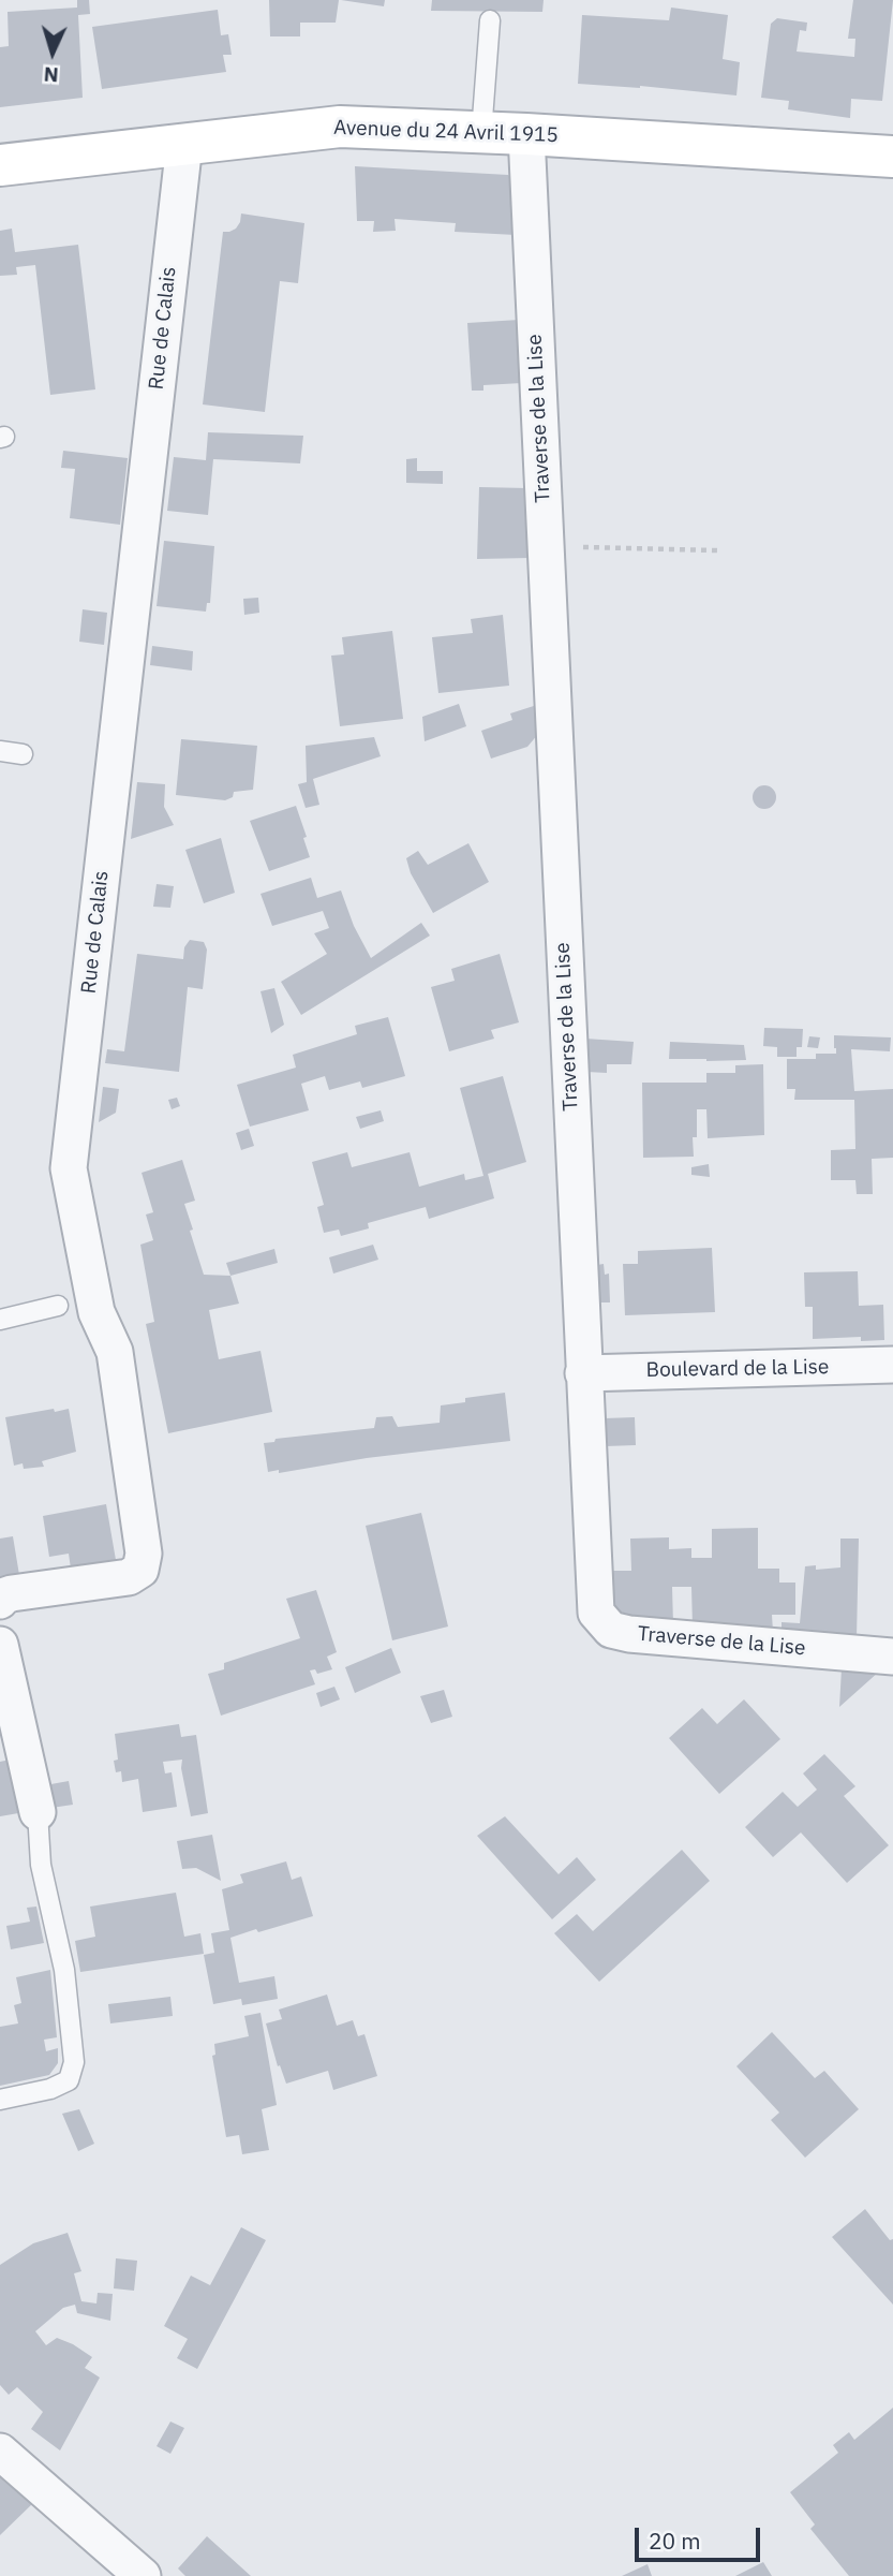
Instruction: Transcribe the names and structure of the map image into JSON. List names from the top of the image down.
{
  "streets": {
    "main road": ["Avenue du 24 Avril 1915"],
    "street": ["Rue de Calais", "Traverse de la Lise", "Boulevard de la Lise"]
  },
  "crossings": [
    ["Avenue du 24 Avril 1915", "Rue de Calais"],
    ["Avenue du 24 Avril 1915", "Traverse de la Lise"],
    ["Traverse de la Lise", "Boulevard de la Lise"]
  ],
  "scale_bar": "20 m",
  "north": "bottom"
}
